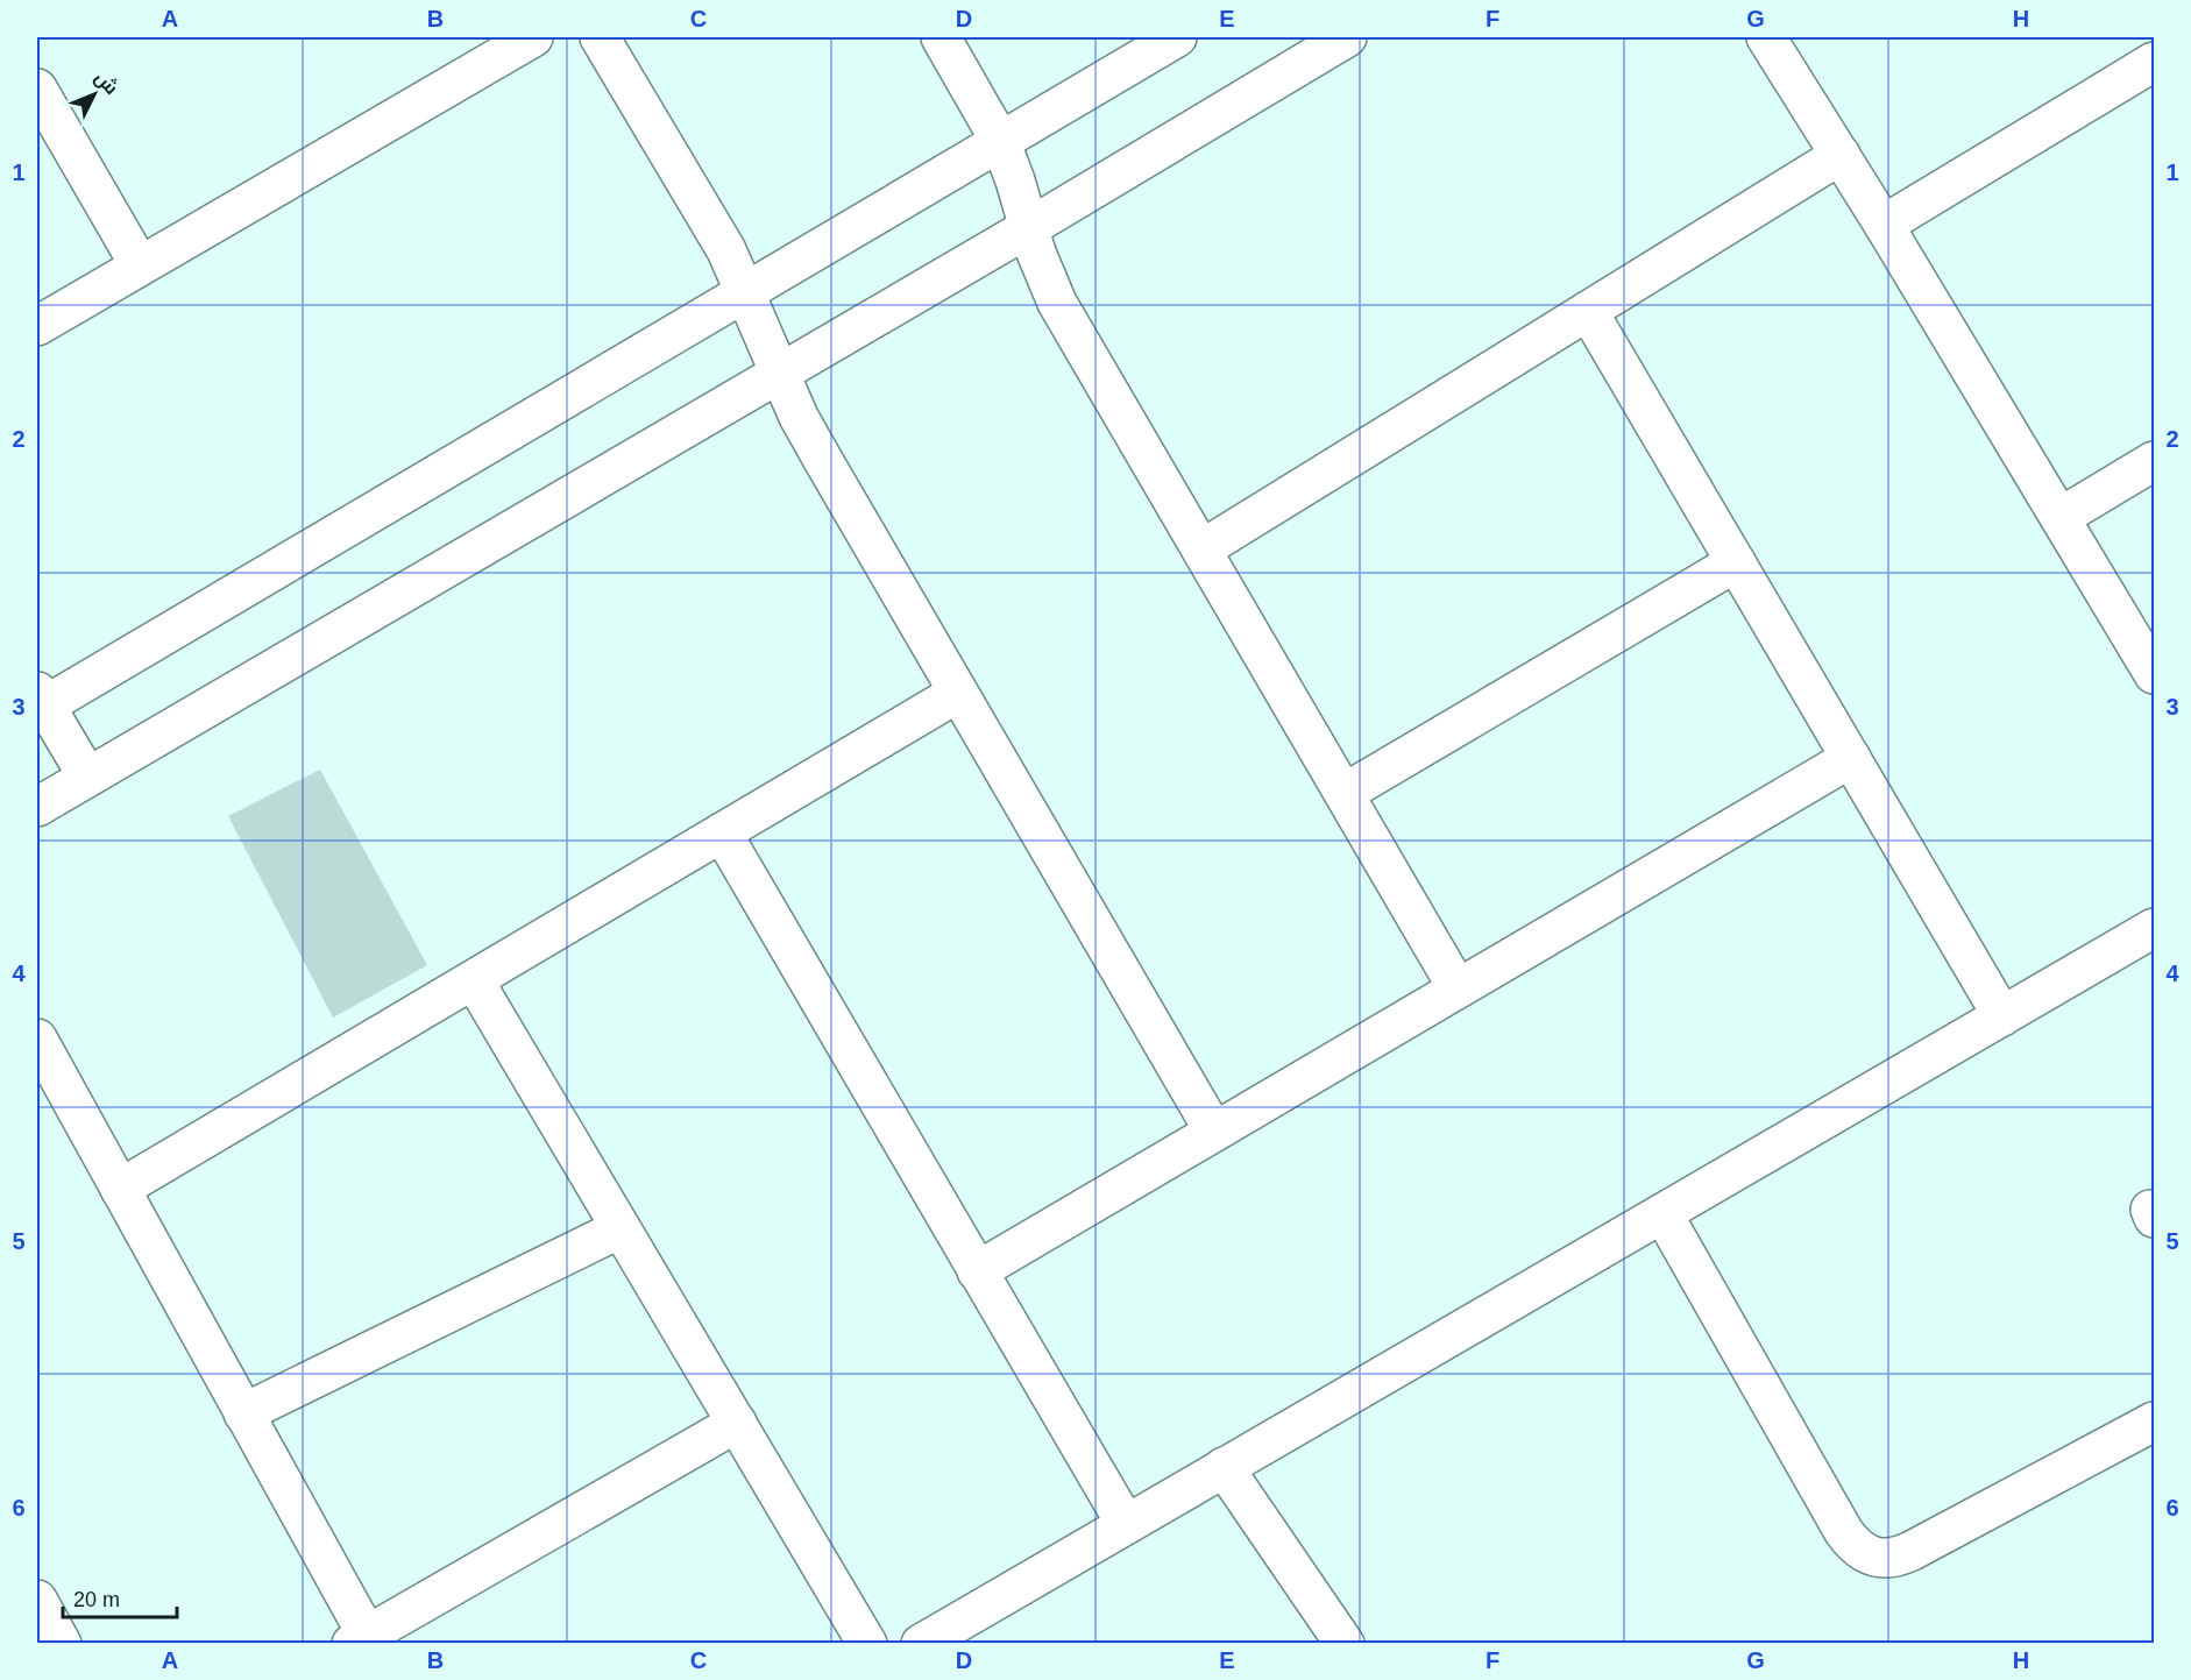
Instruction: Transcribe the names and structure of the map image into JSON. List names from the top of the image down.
{
  "scale_bar": "20 m",
  "north": "top right",
  "grid": {
    "columns": [
      "A",
      "B",
      "C",
      "D",
      "E",
      "F",
      "G",
      "H"
    ],
    "rows": [
      "1",
      "2",
      "3",
      "4",
      "5",
      "6"
    ]
  }
}
